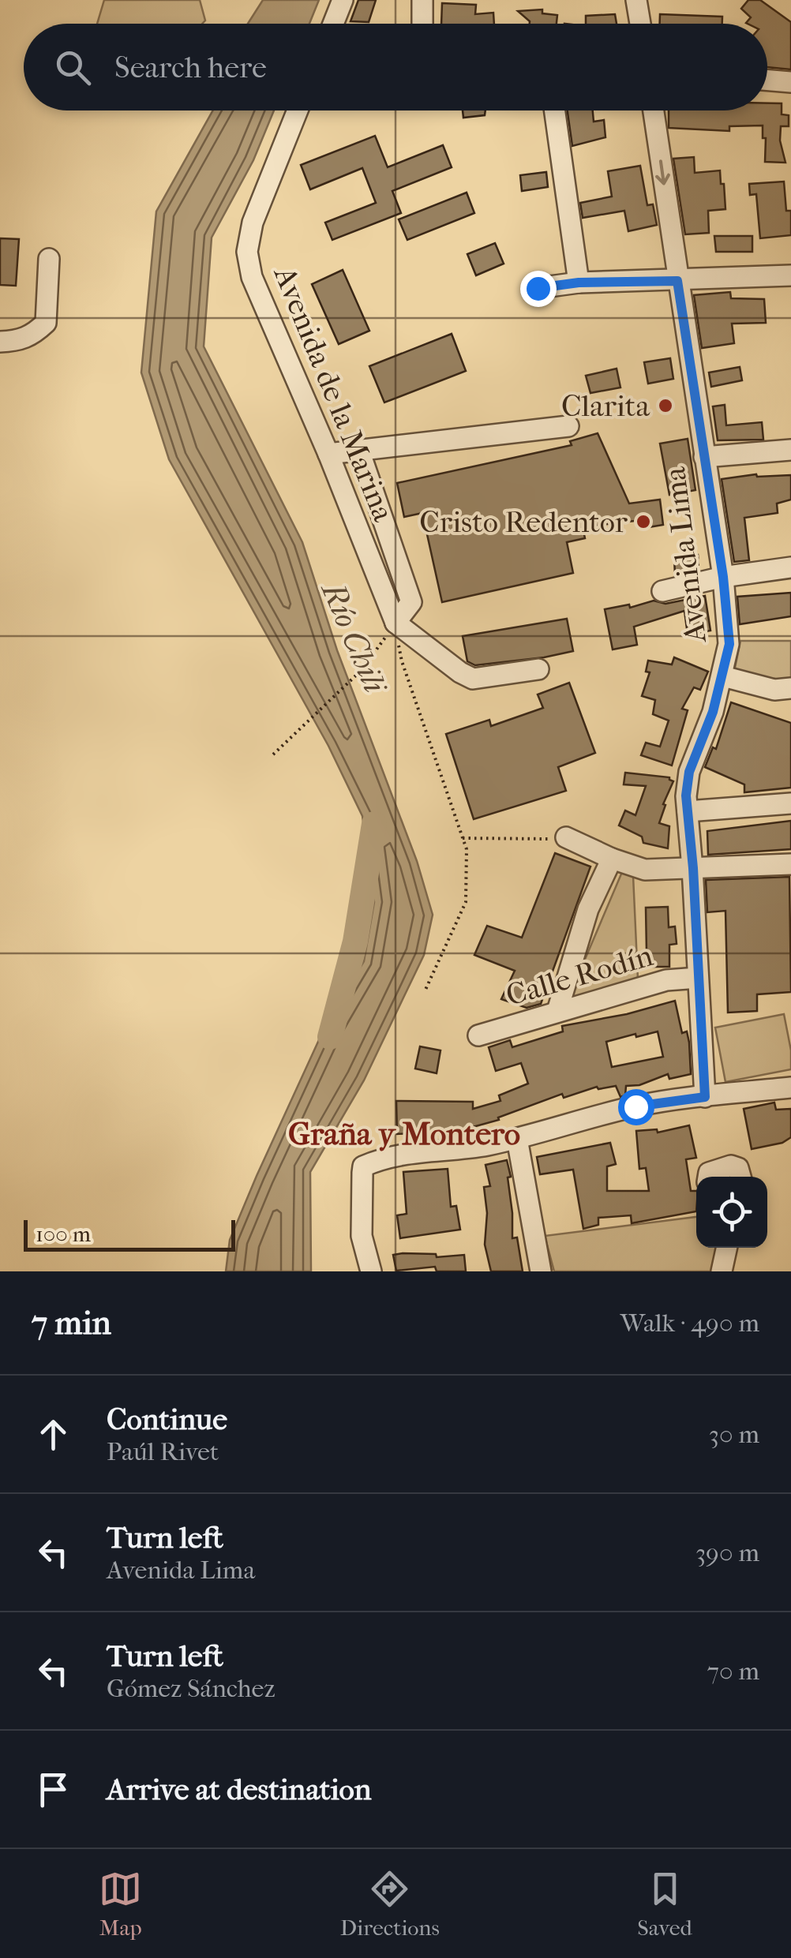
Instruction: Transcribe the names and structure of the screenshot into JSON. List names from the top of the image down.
{
  "streets": {
    "street": ["Avenida de la Marina", "Avenida Lima", "Calle Rodín"]
  },
  "crossings": [
    ["Avenida Lima", "Calle Rodín"]
  ],
  "districts": ["Graña y Montero"],
  "water": ["Río Chili"],
  "places": ["Clarita", "Cristo Redentor"],
  "scale_bar": "100 m",
  "page": {
    "search": "Search here",
    "scale": "100 m",
    "heading": ["7 min", "Walk · 490 m"],
    "list": [
      ["Continue", "Paúl Rivet", "30 m"],
      ["Turn left", "Avenida Lima", "390 m"],
      ["Turn left", "Gómez Sánchez", "70 m"],
      "Arrive at destination"
    ],
    "nav": ["Map", "Directions", "Saved"]
  }
}
